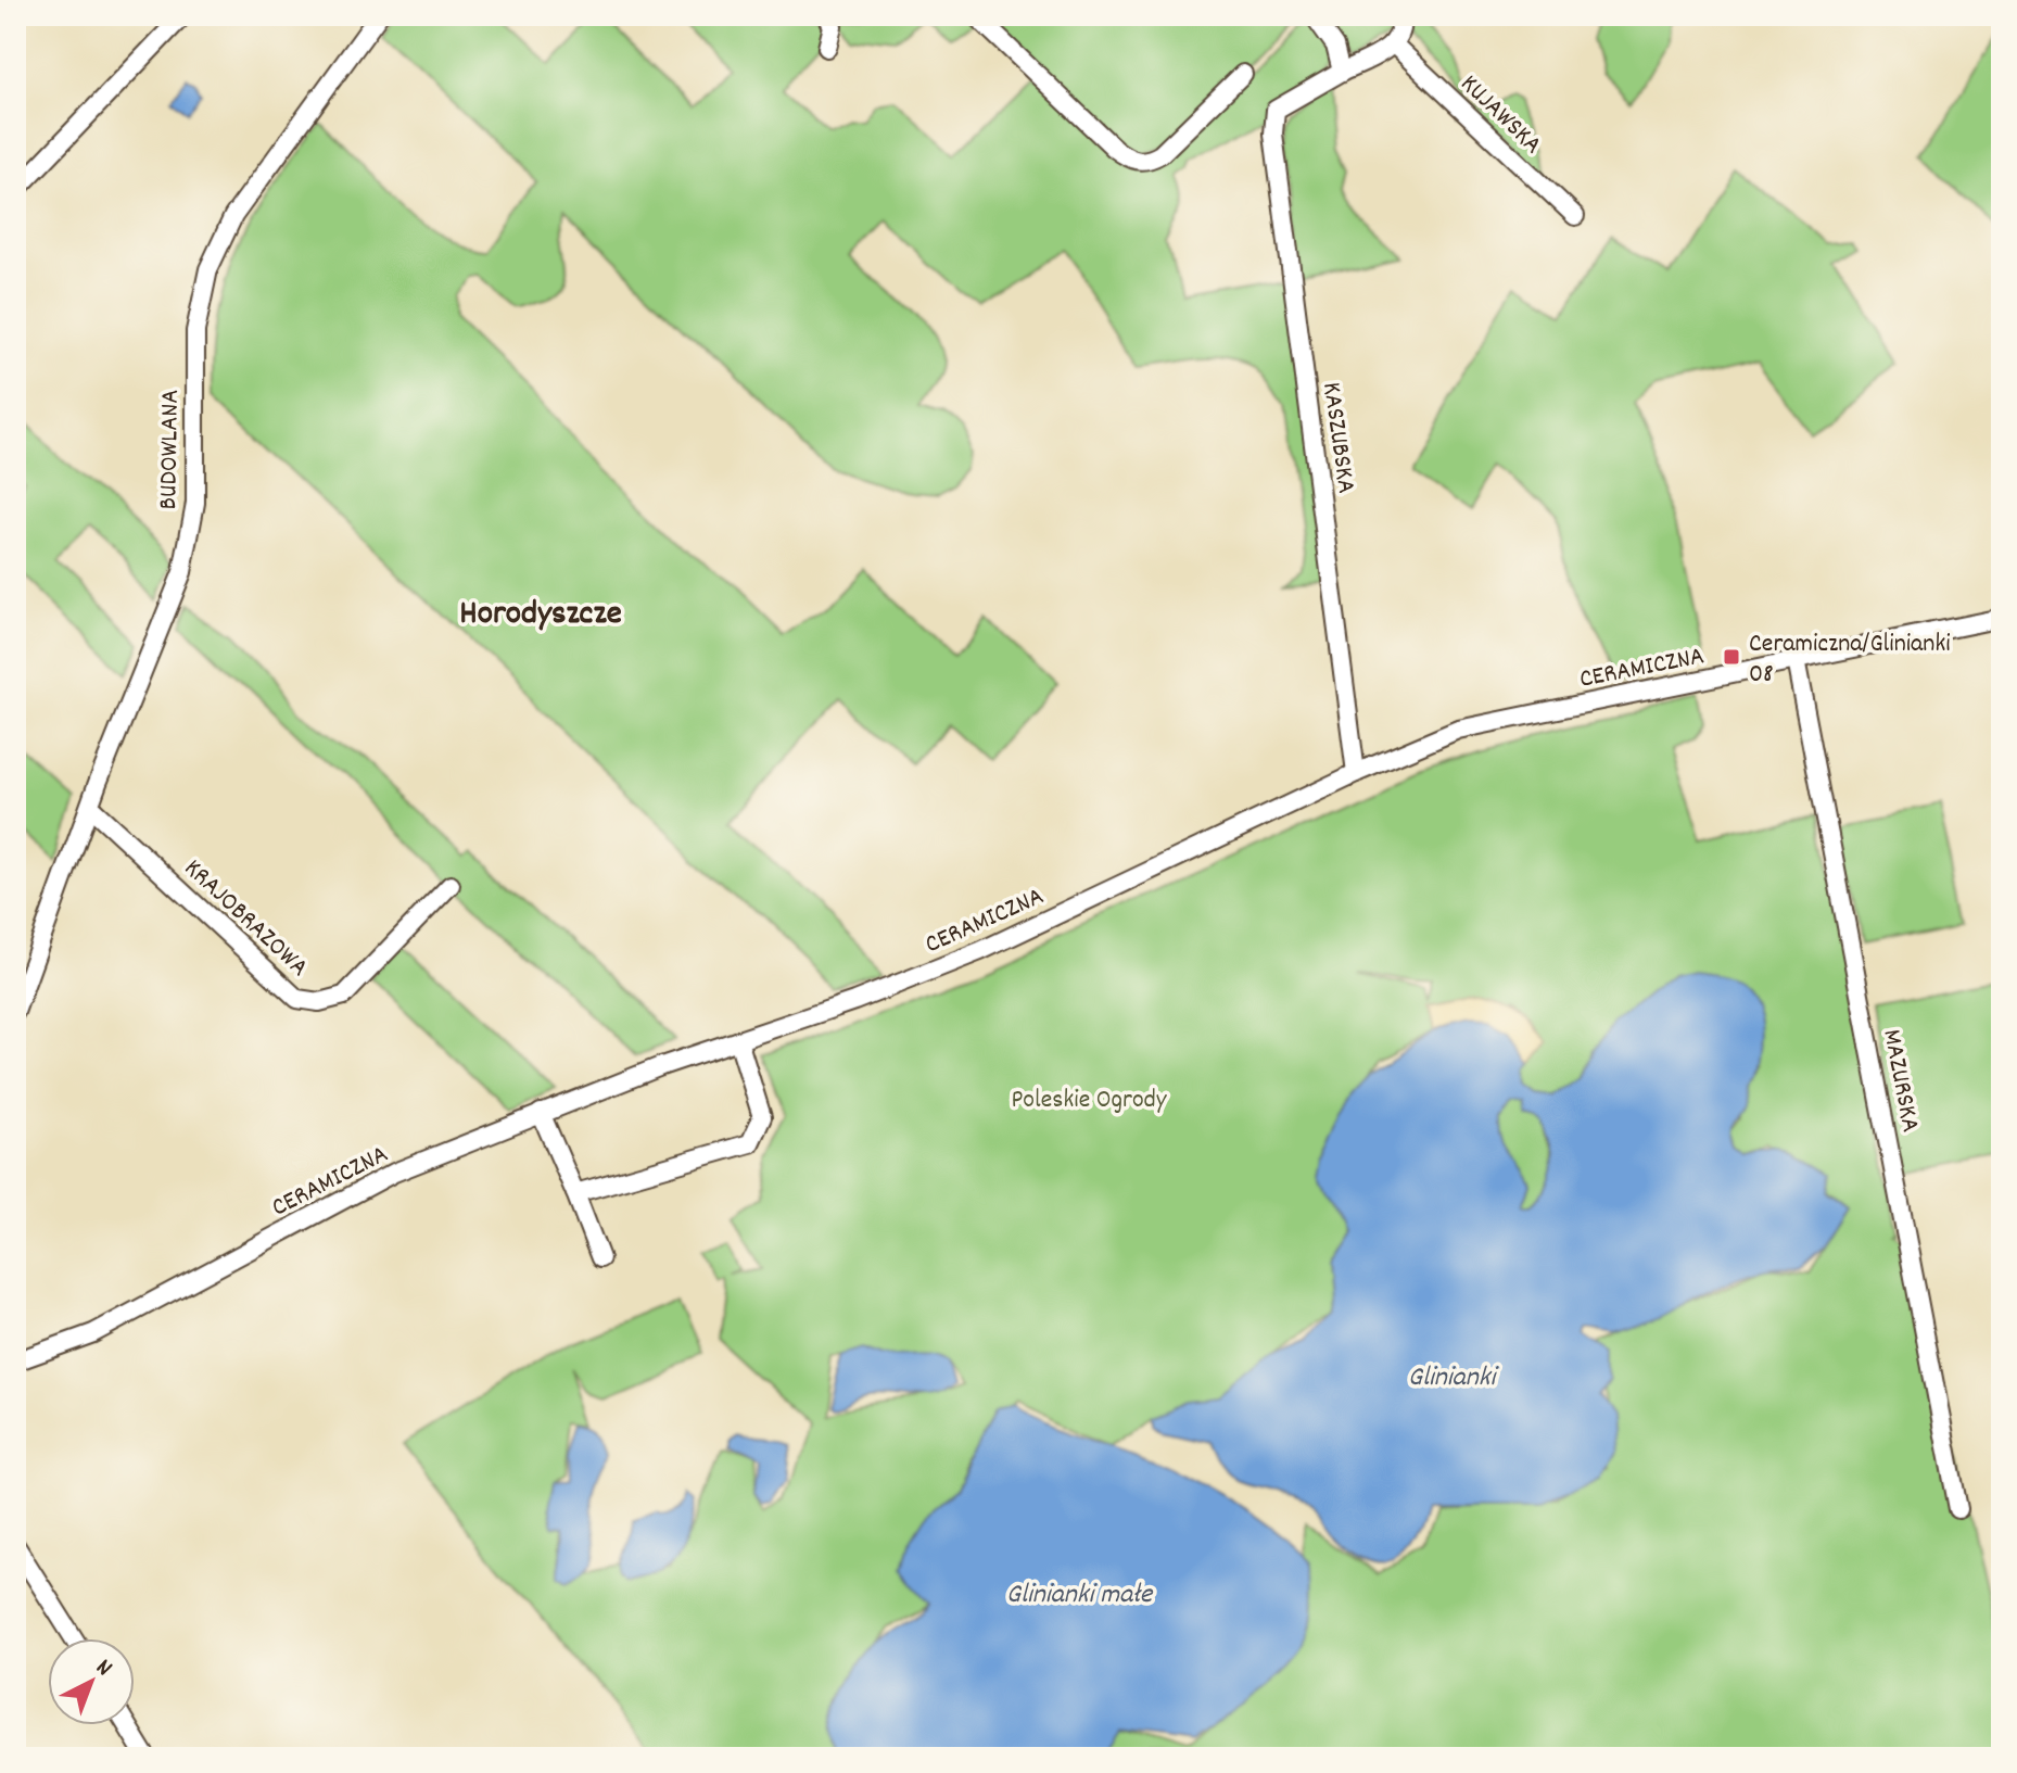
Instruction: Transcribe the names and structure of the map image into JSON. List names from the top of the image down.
{
  "streets": {
    "street": [
      "KUJAWSKA",
      "KASZUBSKA",
      "BUDOWLANA",
      "CERAMICZNA",
      "KRAJOBRAZOWA",
      "MAZURSKA"
    ]
  },
  "crossings": [
    ["KASZUBSKA", "CERAMICZNA"],
    ["BUDOWLANA", "KRAJOBRAZOWA"],
    ["CERAMICZNA", "MAZURSKA"]
  ],
  "districts": ["Horodyszcze"],
  "water": ["Glinianki", "Glinianki małe"],
  "parks": ["Poleskie Ogrody"],
  "places": {
    "transit": ["Ceramiczna/Glinianki 08"]
  },
  "north": "top right"
}
